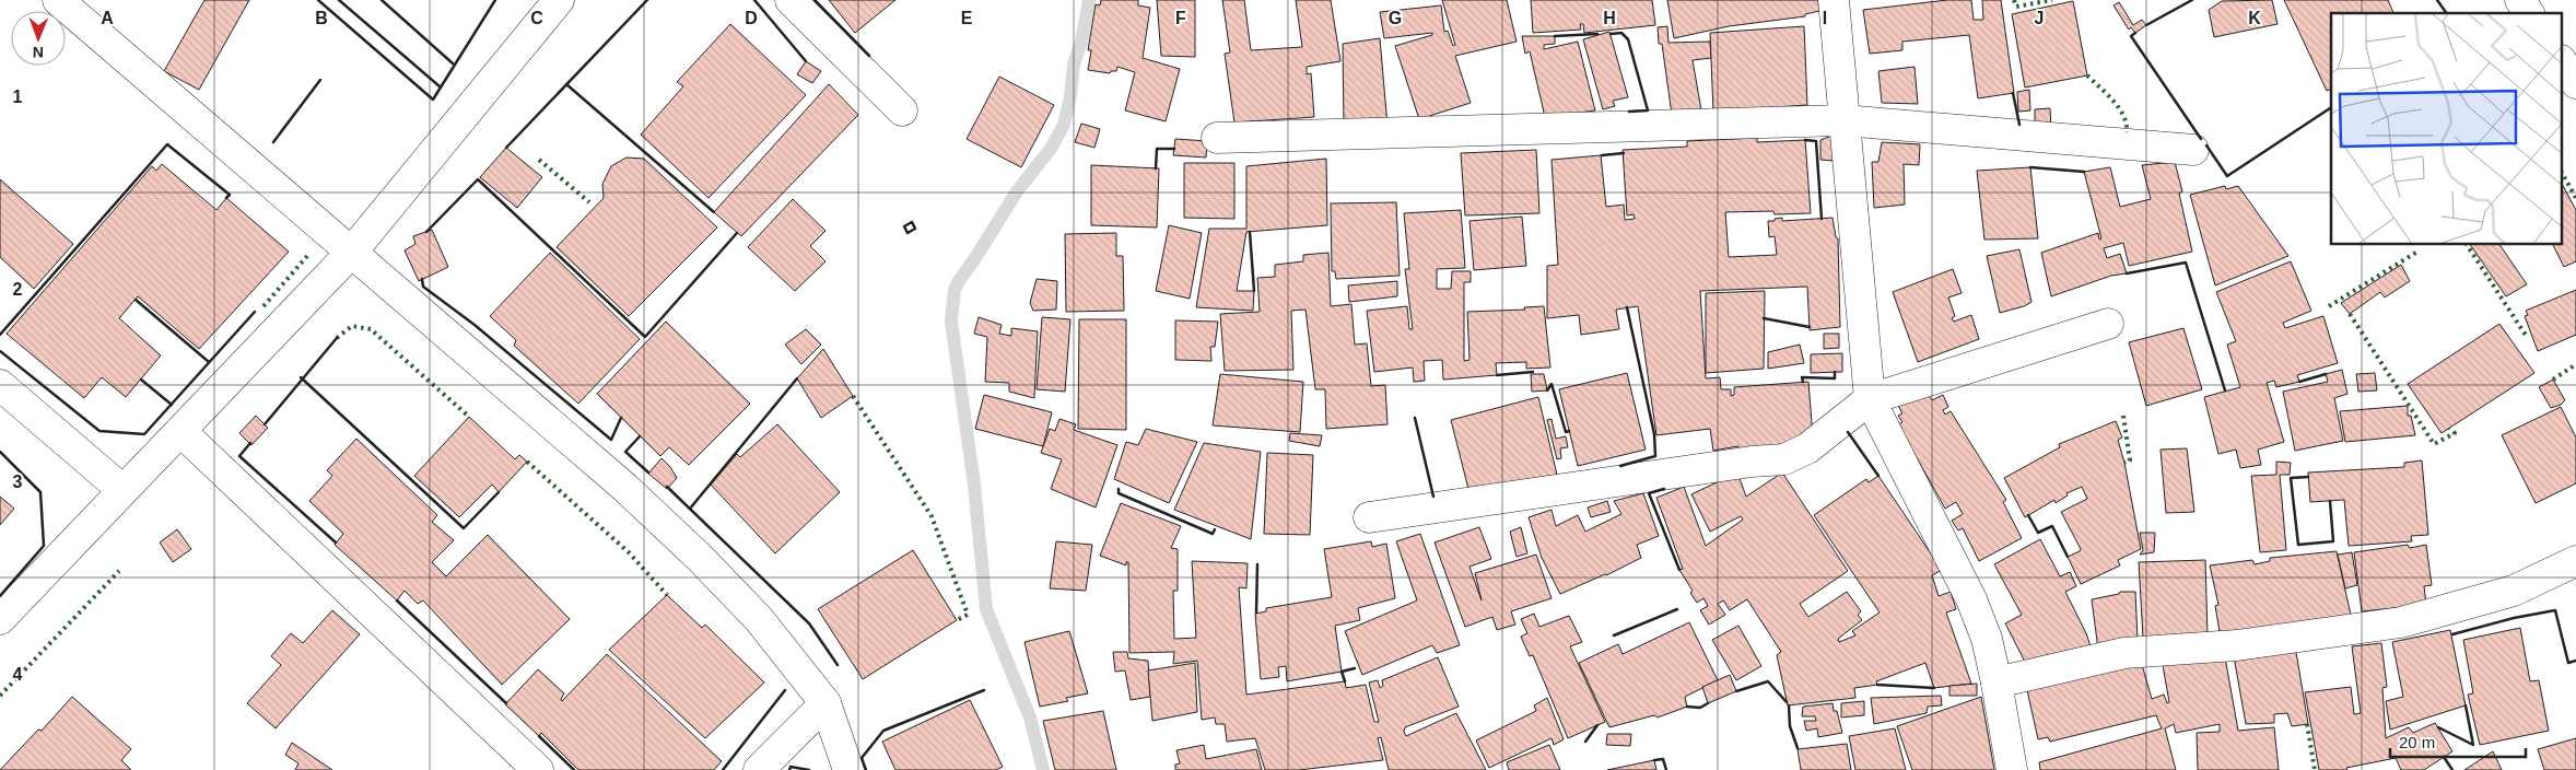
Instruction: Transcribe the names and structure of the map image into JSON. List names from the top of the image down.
{
  "scale_bar": "20 m",
  "north": "bottom",
  "grid": {
    "columns": [
      "A",
      "B",
      "C",
      "D",
      "E",
      "F",
      "G",
      "H",
      "I",
      "J",
      "K"
    ],
    "rows": [
      "1",
      "2",
      "3",
      "4"
    ]
  }
}
